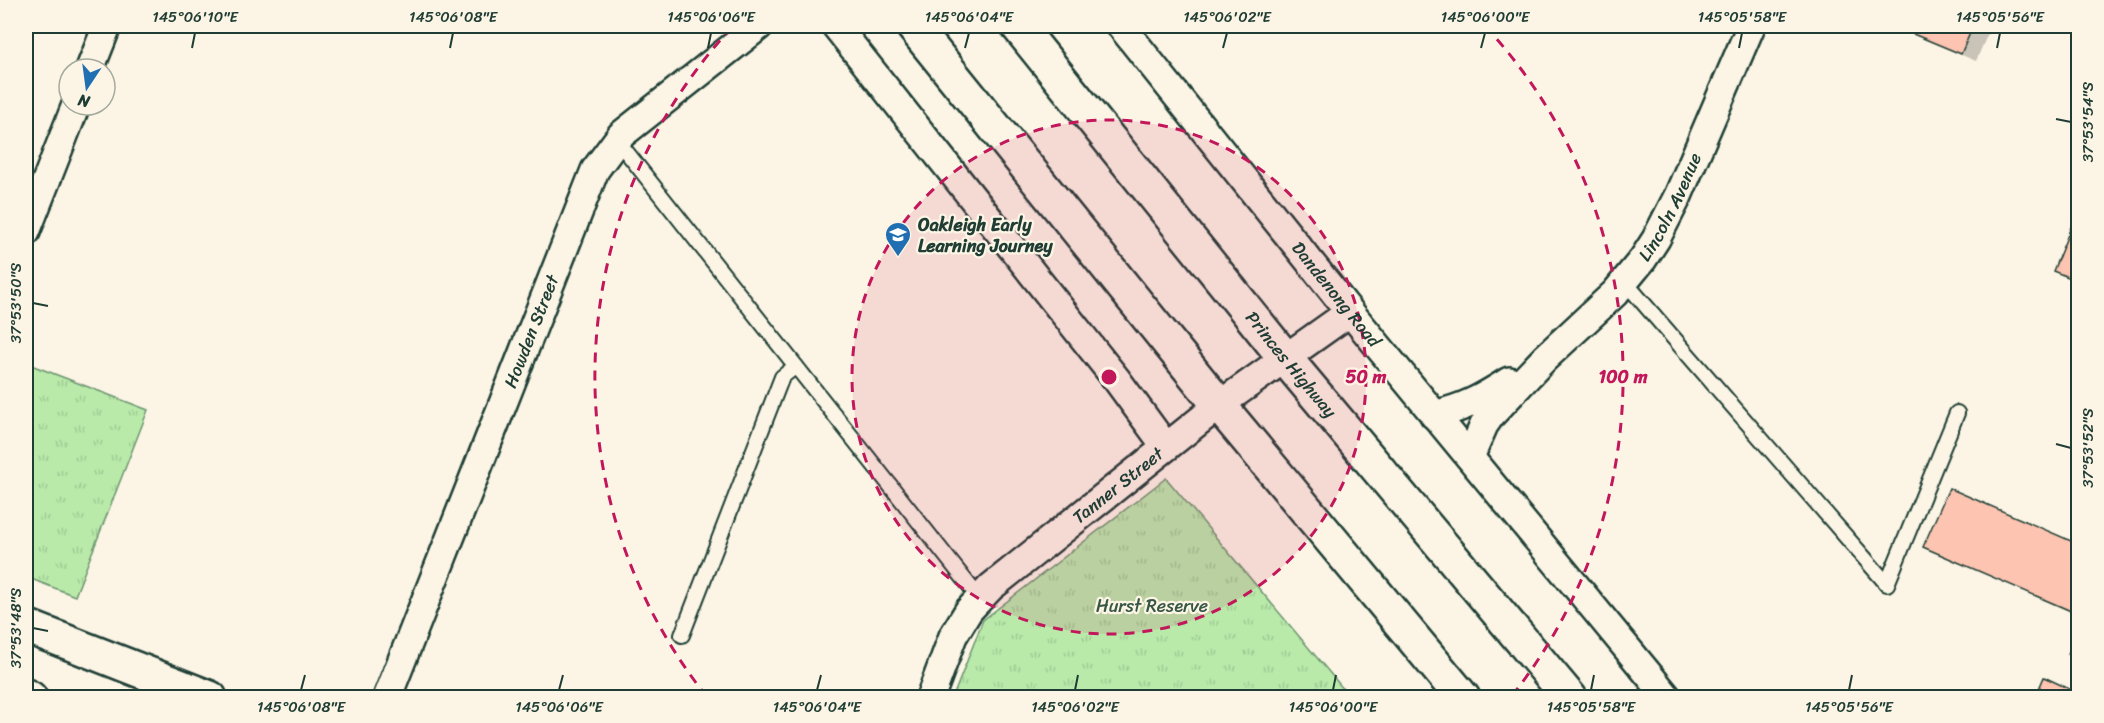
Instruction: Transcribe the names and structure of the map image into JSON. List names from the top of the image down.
{
  "streets": {
    "main road": ["Princes Highway"],
    "street": [
      "Lincoln Avenue",
      "Dandenong Road",
      "Howden Street",
      "Tanner Street"
    ]
  },
  "crossings": [
    ["Lincoln Avenue", "Dandenong Road"],
    ["Dandenong Road", "Tanner Street"],
    ["Princes Highway", "Tanner Street"]
  ],
  "parks": ["Hurst Reserve"],
  "places": {
    "school or university": ["Oakleigh Early Learning Journey"]
  },
  "north": "bottom",
  "coordinates": [
    "145°06'10\"E",
    "145°06'08\"E",
    "145°06'06\"E",
    "145°06'04\"E",
    "145°06'02\"E",
    "145°06'00\"E",
    "145°05'58\"E",
    "145°05'56\"E",
    "37°53'54\"S",
    "37°53'50\"S",
    "37°53'52\"S",
    "37°53'48\"S"
  ],
  "rings": ["50 m", "100 m"]
}
